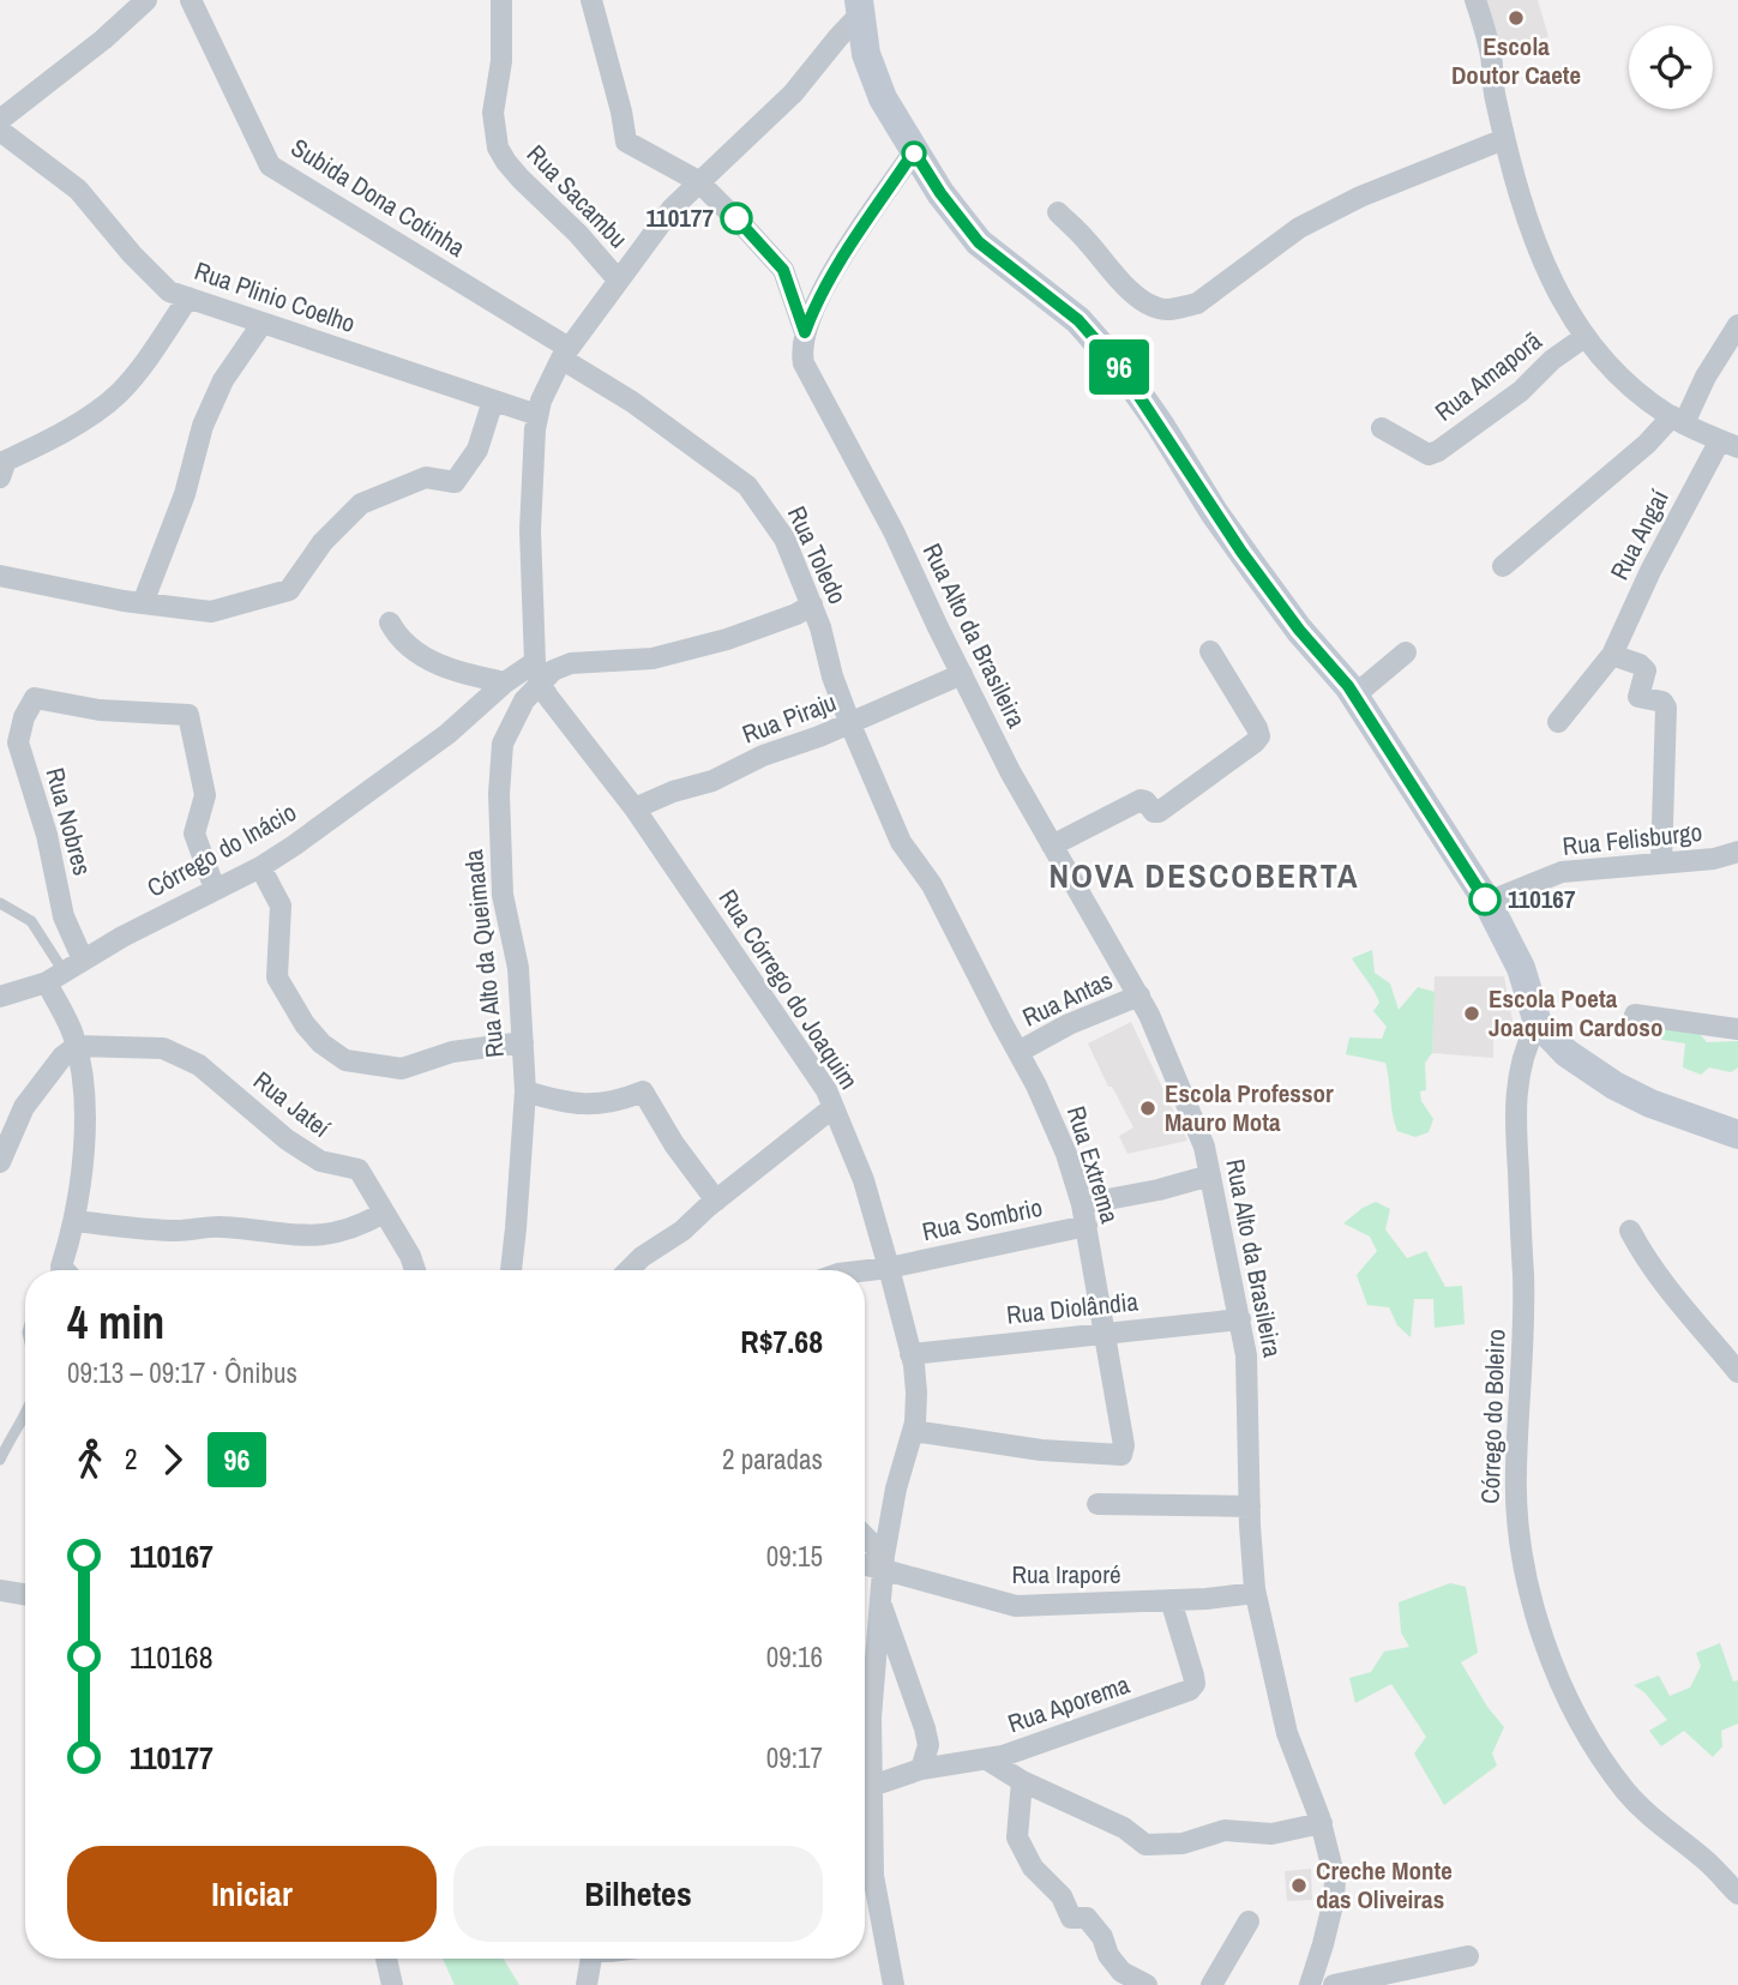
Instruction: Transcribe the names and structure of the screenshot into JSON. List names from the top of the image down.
{
  "streets": {
    "street": [
      "Rua Sacambu",
      "Subida Dona Cotinha",
      "Rua Plinio Coelho",
      "Rua Amaporã",
      "Rua Angaí",
      "Rua Toledo",
      "Rua Alto da Brasileira",
      "Rua Piraju",
      "Rua Nobres",
      "Rua Felisburgo",
      "Córrego do Inácio",
      "Rua Alto da Queimada",
      "Rua Córrego do Joaquim",
      "Rua Antas",
      "Rua Jateí",
      "Rua Extrema",
      "Rua Sombrio",
      "Rua Diolândia",
      "Córrego do Boleiro",
      "Rua Iraporé",
      "Rua Aporema"
    ]
  },
  "crossings": [
    ["Subida Dona Cotinha", "Rua Toledo"],
    ["Rua Toledo", "Rua Piraju"],
    ["Rua Toledo", "Córrego do Inácio"],
    ["Rua Toledo", "Rua Extrema"],
    ["Rua Alto da Brasileira", "Rua Piraju"],
    ["Rua Alto da Brasileira", "Rua Antas"],
    ["Rua Alto da Brasileira", "Rua Diolândia"],
    ["Rua Alto da Brasileira", "Rua Iraporé"],
    ["Rua Piraju", "Rua Córrego do Joaquim"],
    ["Rua Piraju", "Rua Extrema"],
    ["Rua Nobres", "Córrego do Inácio"],
    ["Córrego do Inácio", "Rua Alto da Queimada"],
    ["Córrego do Inácio", "Rua Córrego do Joaquim"],
    ["Rua Alto da Queimada", "Rua Córrego do Joaquim"],
    ["Rua Córrego do Joaquim", "Rua Extrema"],
    ["Rua Córrego do Joaquim", "Rua Sombrio"],
    ["Rua Córrego do Joaquim", "Rua Diolândia"],
    ["Rua Córrego do Joaquim", "Rua Iraporé"],
    ["Rua Córrego do Joaquim", "Rua Aporema"],
    ["Rua Antas", "Rua Extrema"],
    ["Rua Extrema", "Rua Sombrio"],
    ["Rua Extrema", "Rua Diolândia"],
    ["Rua Iraporé", "Rua Aporema"]
  ],
  "districts": ["NOVA DESCOBERTA"],
  "places": [
    "Escola Doutor Caete",
    "110177",
    "110167",
    "Escola Poeta Joaquim Cardoso",
    "Escola Professor Mauro Mota",
    "Creche Monte das Oliveiras"
  ],
  "lines": ["bus line 96"],
  "page": {
    "on_map": "96",
    "heading": ["4 min", "09:13 – 09:17 · Ônibus", "R$7.68"],
    "legs": ["2", "96", "2 paradas"],
    "list": [
      {
        "name": "110167",
        "value": "09:15"
      },
      {
        "name": "110168",
        "value": "09:16"
      },
      {
        "name": "110177",
        "value": "09:17"
      }
    ],
    "buttons": ["Iniciar", "Bilhetes"]
  }
}
